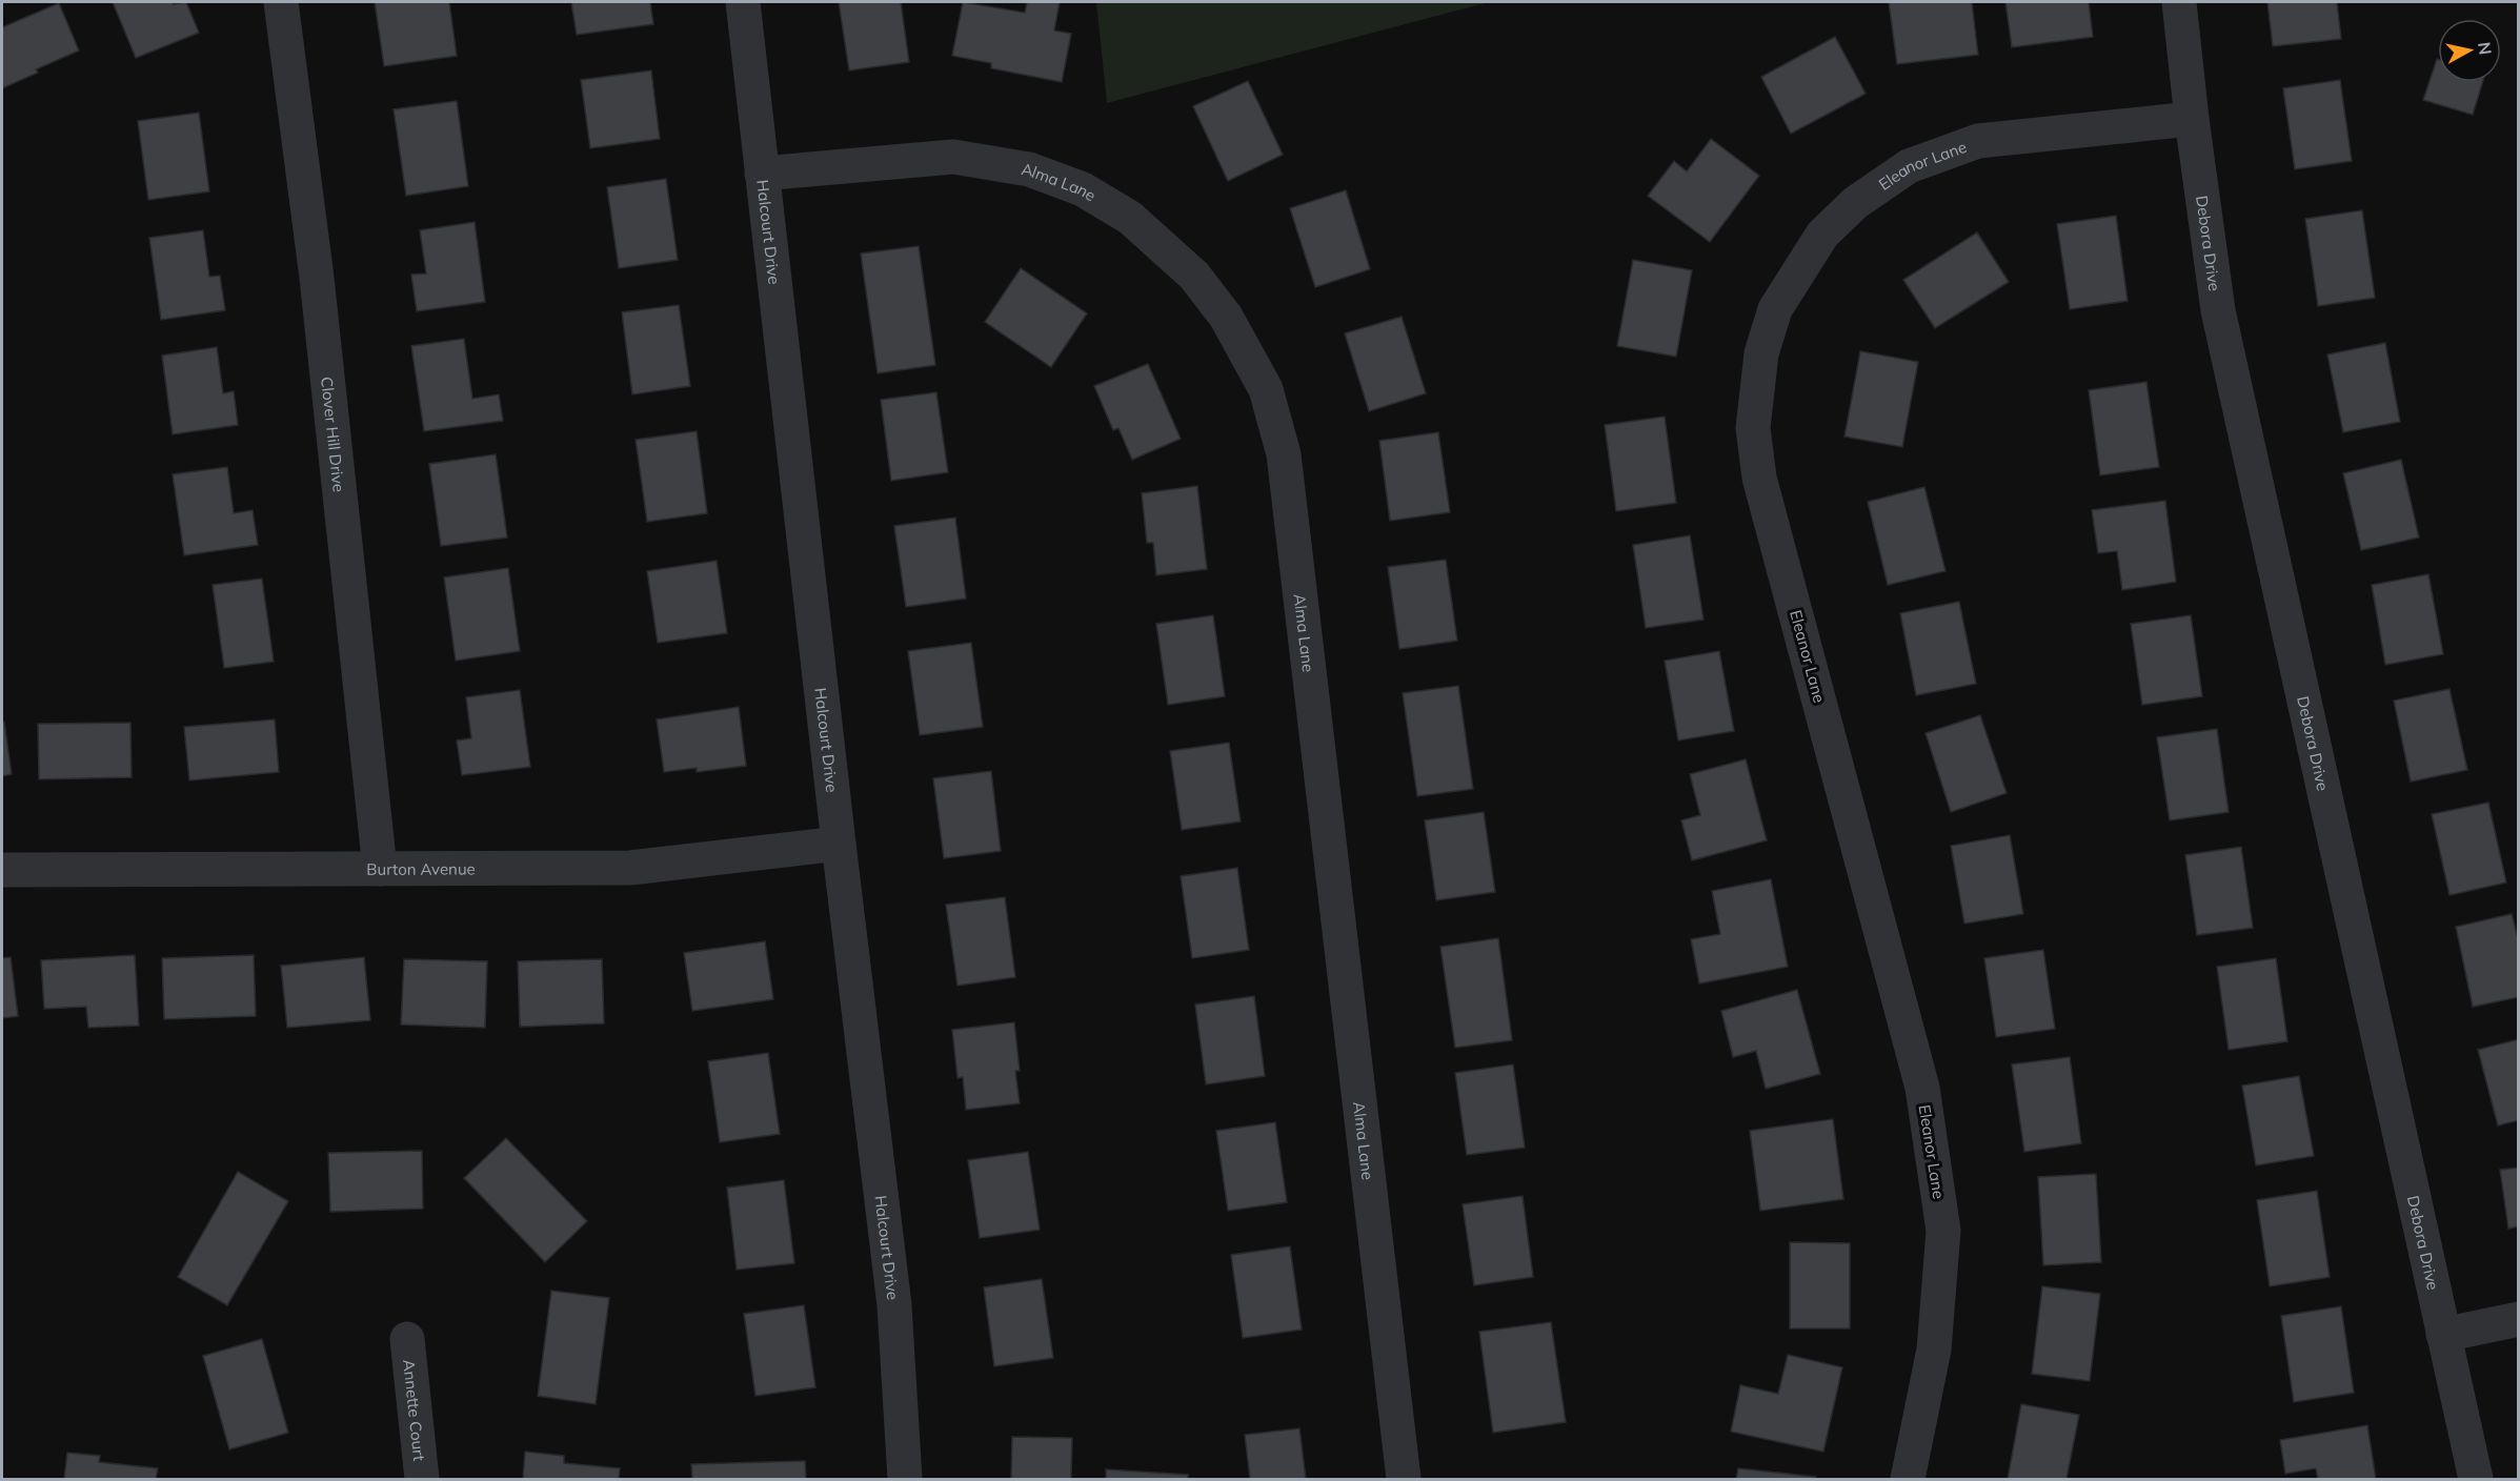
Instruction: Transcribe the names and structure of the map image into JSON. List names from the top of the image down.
{
  "streets": {
    "street": [
      "Eleanor Lane",
      "Alma Lane",
      "Halcourt Drive",
      "Debora Drive",
      "Clover Hill Drive",
      "Burton Avenue",
      "Annette Court"
    ]
  },
  "crossings": [
    ["Eleanor Lane", "Debora Drive"],
    ["Alma Lane", "Halcourt Drive"],
    ["Halcourt Drive", "Burton Avenue"],
    ["Clover Hill Drive", "Burton Avenue"]
  ],
  "north": "right"
}
